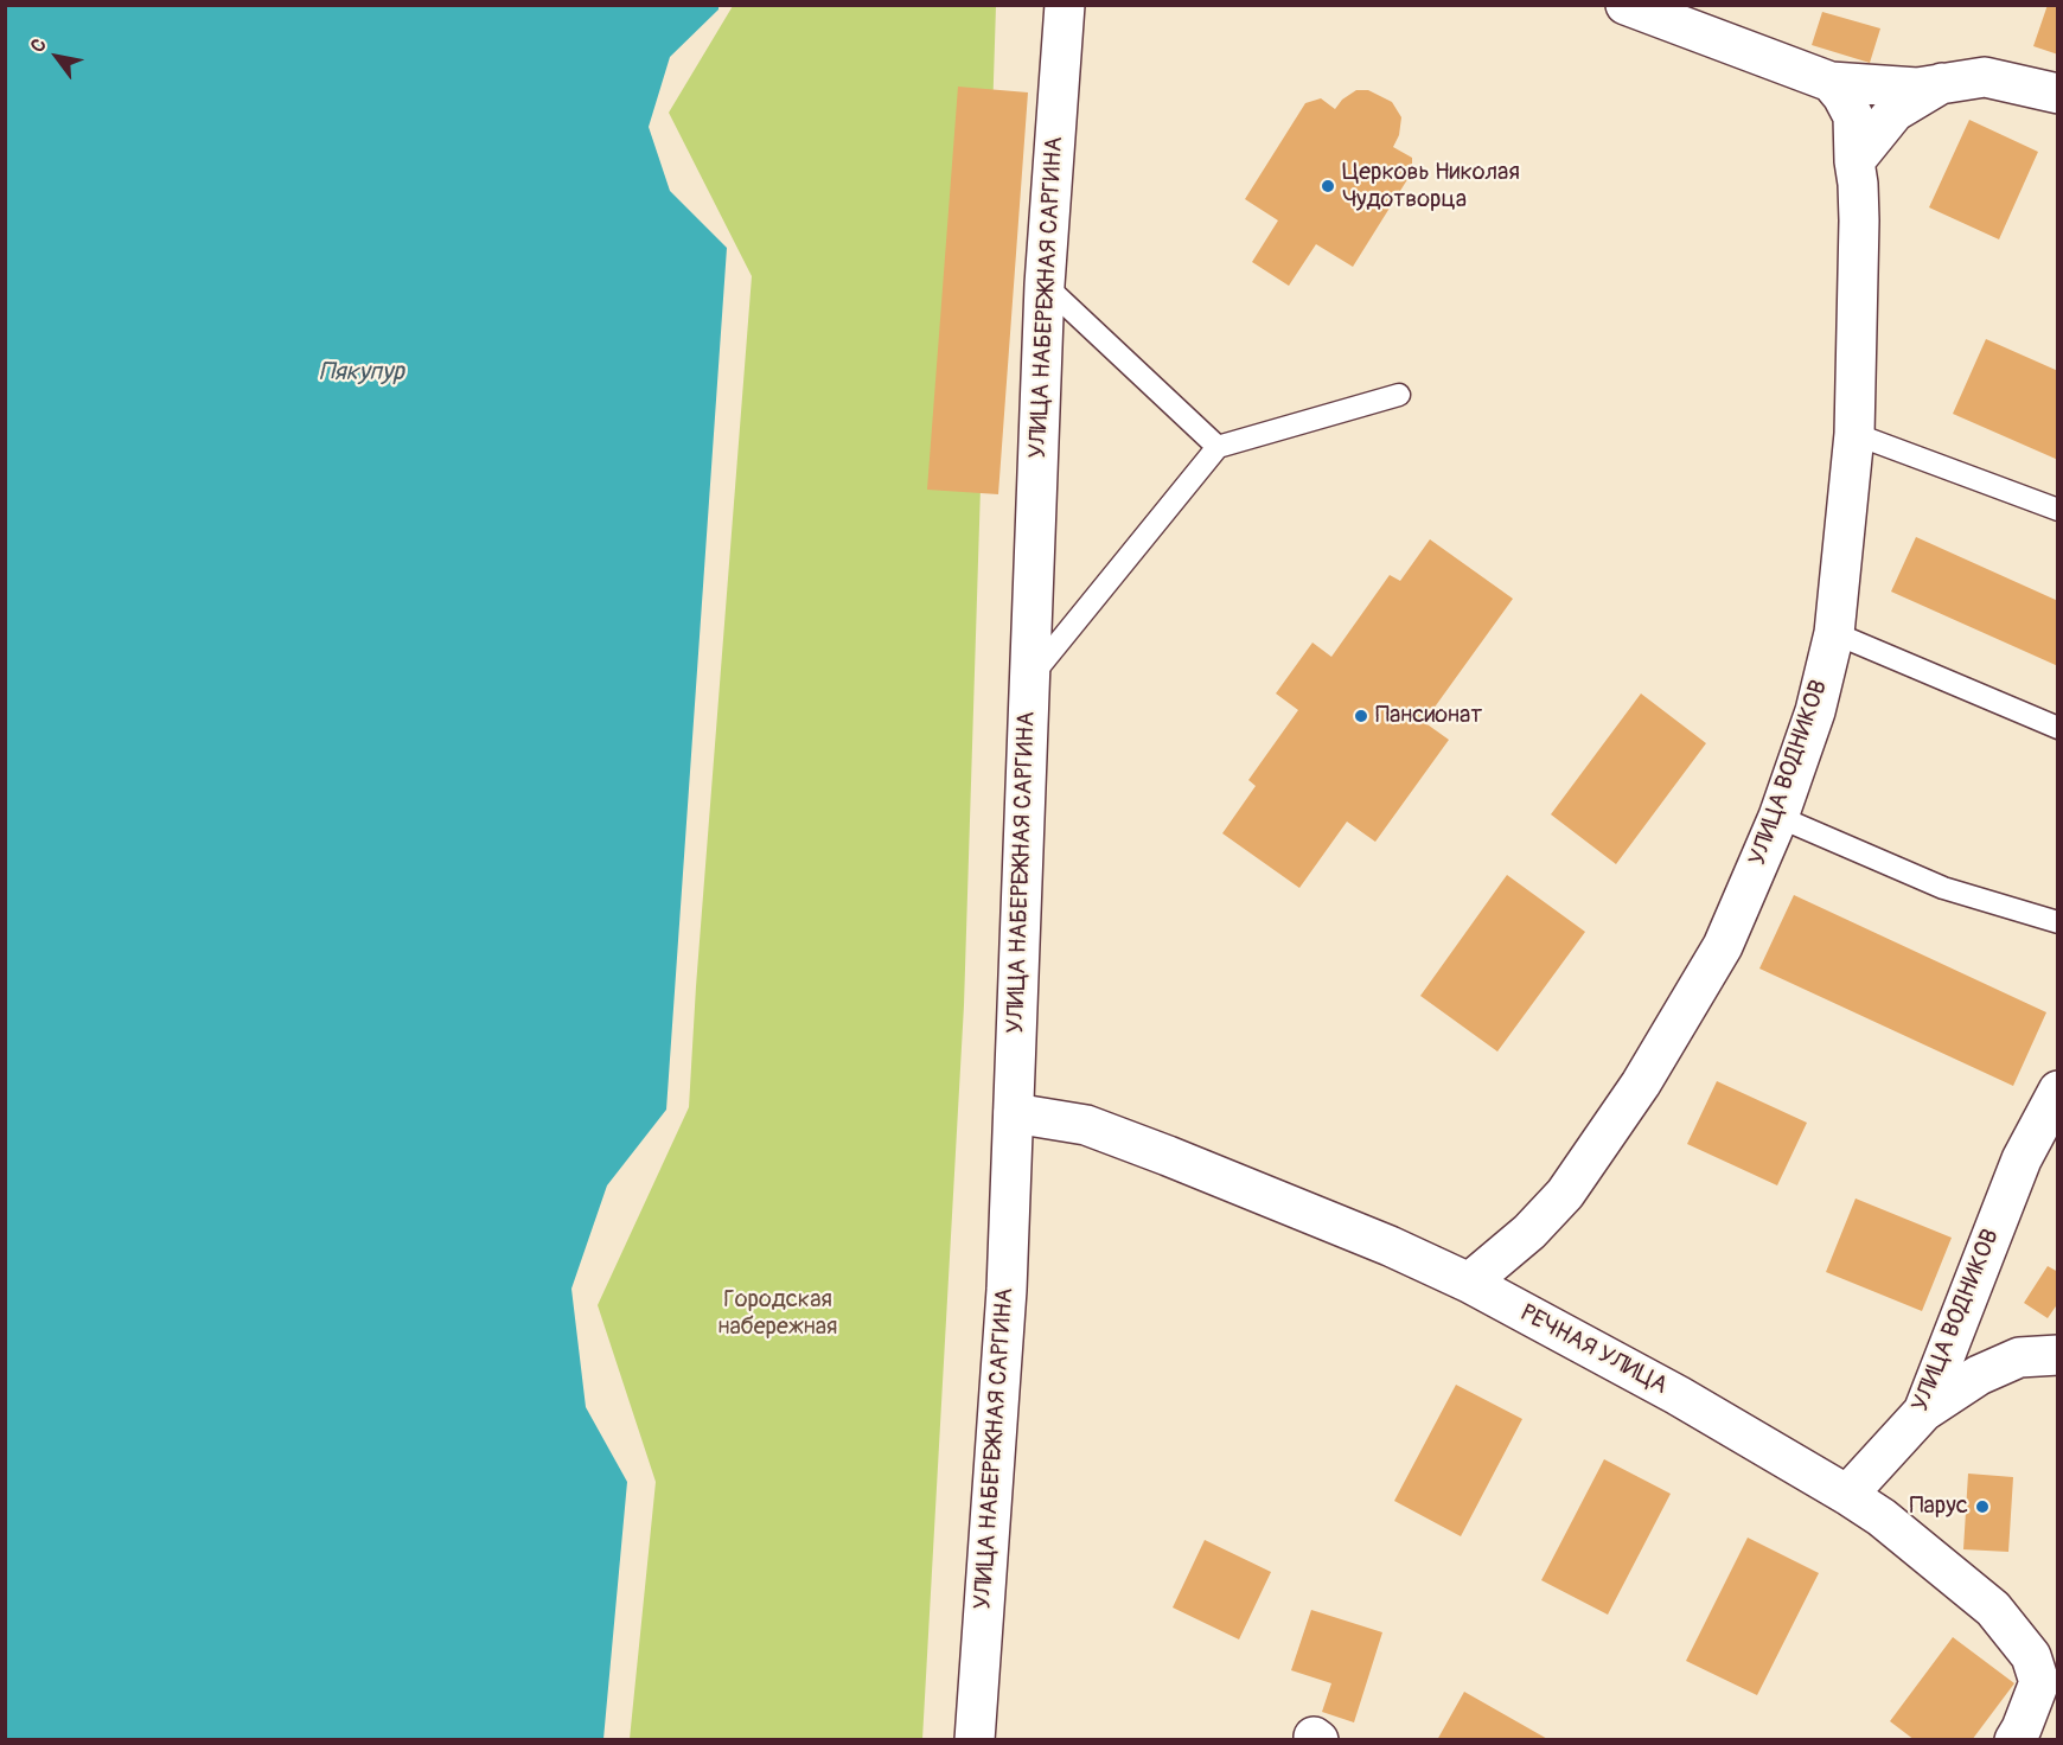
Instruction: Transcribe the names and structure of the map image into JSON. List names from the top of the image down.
{
  "streets": {
    "street": ["УЛИЦА НАБЕРЕЖНАЯ САРГИНА", "УЛИЦА ВОДНИКОВ", "РЕЧНАЯ УЛИЦА"]
  },
  "crossings": [
    ["УЛИЦА НАБЕРЕЖНАЯ САРГИНА", "РЕЧНАЯ УЛИЦА"],
    ["УЛИЦА ВОДНИКОВ", "РЕЧНАЯ УЛИЦА"]
  ],
  "water": ["Пякупур"],
  "parks": ["Городская набережная"],
  "places": ["Церковь Николая Чудотворца", "Пансионат", "Парус"],
  "north": "top left"
}
